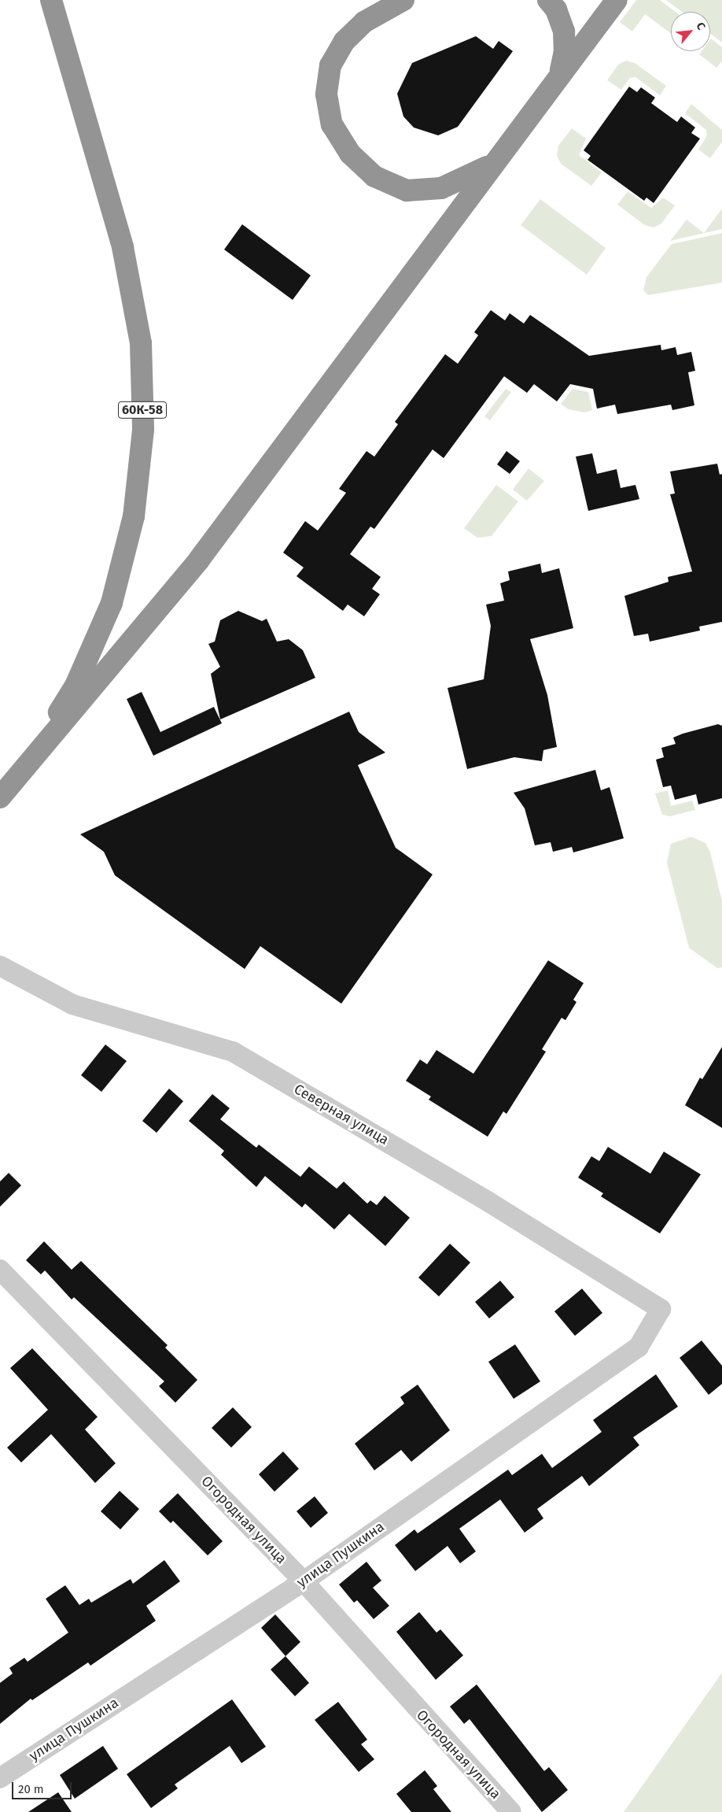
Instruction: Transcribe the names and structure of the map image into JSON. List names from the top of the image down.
{
  "streets": {
    "highway": ["60К-58"],
    "street": ["Северная улица", "Огородная улица", "улица Пушкина"]
  },
  "crossings": [
    ["Северная улица", "улица Пушкина"],
    ["Огородная улица", "улица Пушкина"]
  ],
  "scale_bar": "20 m",
  "north": "top right"
}
